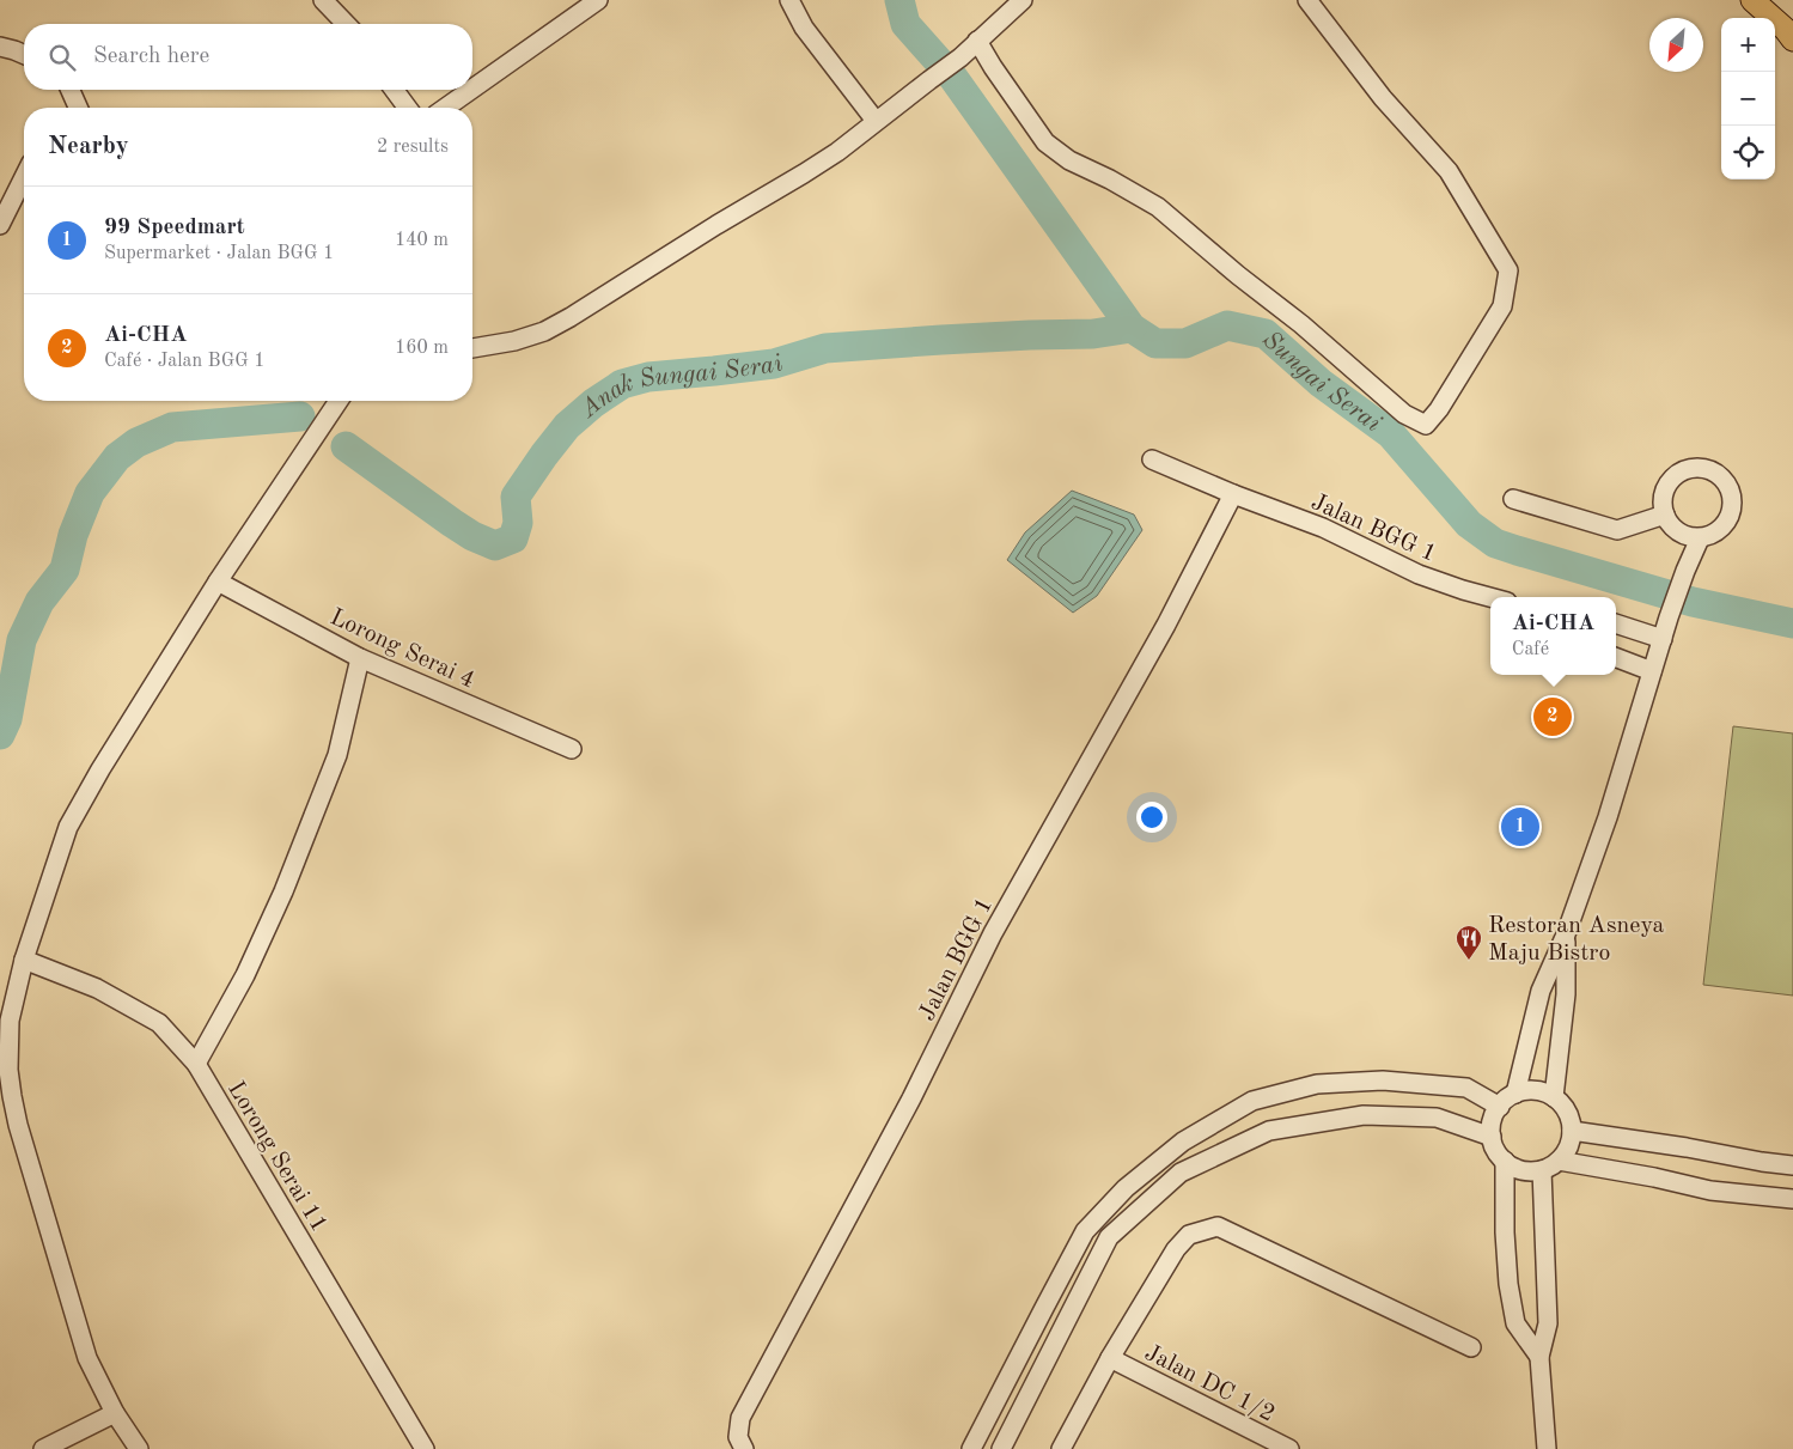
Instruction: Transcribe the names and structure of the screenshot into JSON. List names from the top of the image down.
{
  "streets": {
    "street": [
      "Jalan BGG 1",
      "Lorong Serai 4",
      "Lorong Serai 11",
      "Jalan DC 1/2"
    ]
  },
  "water": ["Sungai Serai", "Anak Sungai Serai"],
  "places": {
    "restaurant": ["Restoran Asneya Maju Bistro"]
  },
  "north": "bottom left",
  "page": {
    "map_buttons": ["+", "−"],
    "search": "Search here",
    "heading": ["Nearby", "2 results"],
    "list": [
      {
        "mark": "1",
        "name": "99 Speedmart",
        "note": "Supermarket · Jalan BGG 1",
        "value": "140 m"
      },
      {
        "mark": "2",
        "name": "Ai-CHA",
        "note": "Café · Jalan BGG 1",
        "value": "160 m"
      }
    ],
    "popup": ["Ai-CHA", "Café"],
    "pins": ["2", "1"]
  }
}
